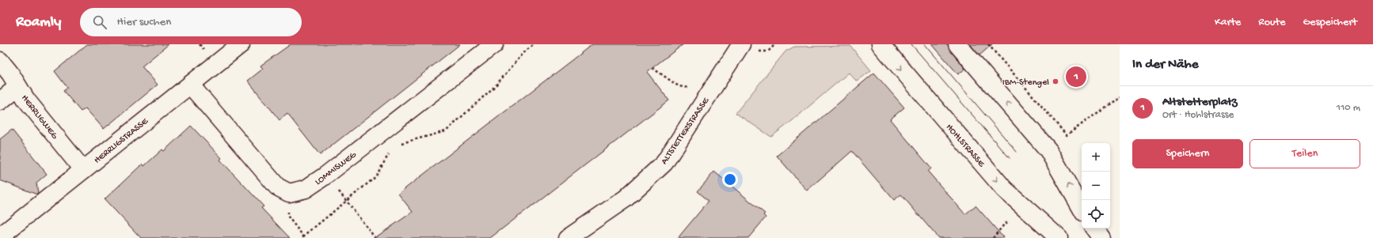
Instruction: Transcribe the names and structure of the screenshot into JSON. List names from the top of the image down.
{
  "streets": {
    "street": [
      "HERRLIGWEG",
      "ALTSTETTERSTRASSE",
      "HERRLIGSTRASSE",
      "HOHLSTRASSE",
      "LOMMISWEG"
    ]
  },
  "crossings": [
    ["HERRLIGWEG", "HERRLIGSTRASSE"]
  ],
  "places": ["IBM-Stengel"],
  "page": {
    "header": "Roamly",
    "search": "Hier suchen",
    "nav": ["Karte", "Route", "Gespeichert"],
    "heading": "In der Nähe",
    "pins": "1",
    "list": [
      {
        "mark": "1",
        "name": "Altstetterplatz",
        "note": "Ort · Hohlstrasse",
        "value": "110 m"
      }
    ],
    "buttons": ["Speichern", "Teilen"],
    "map_buttons": ["+", "−"]
  }
}
